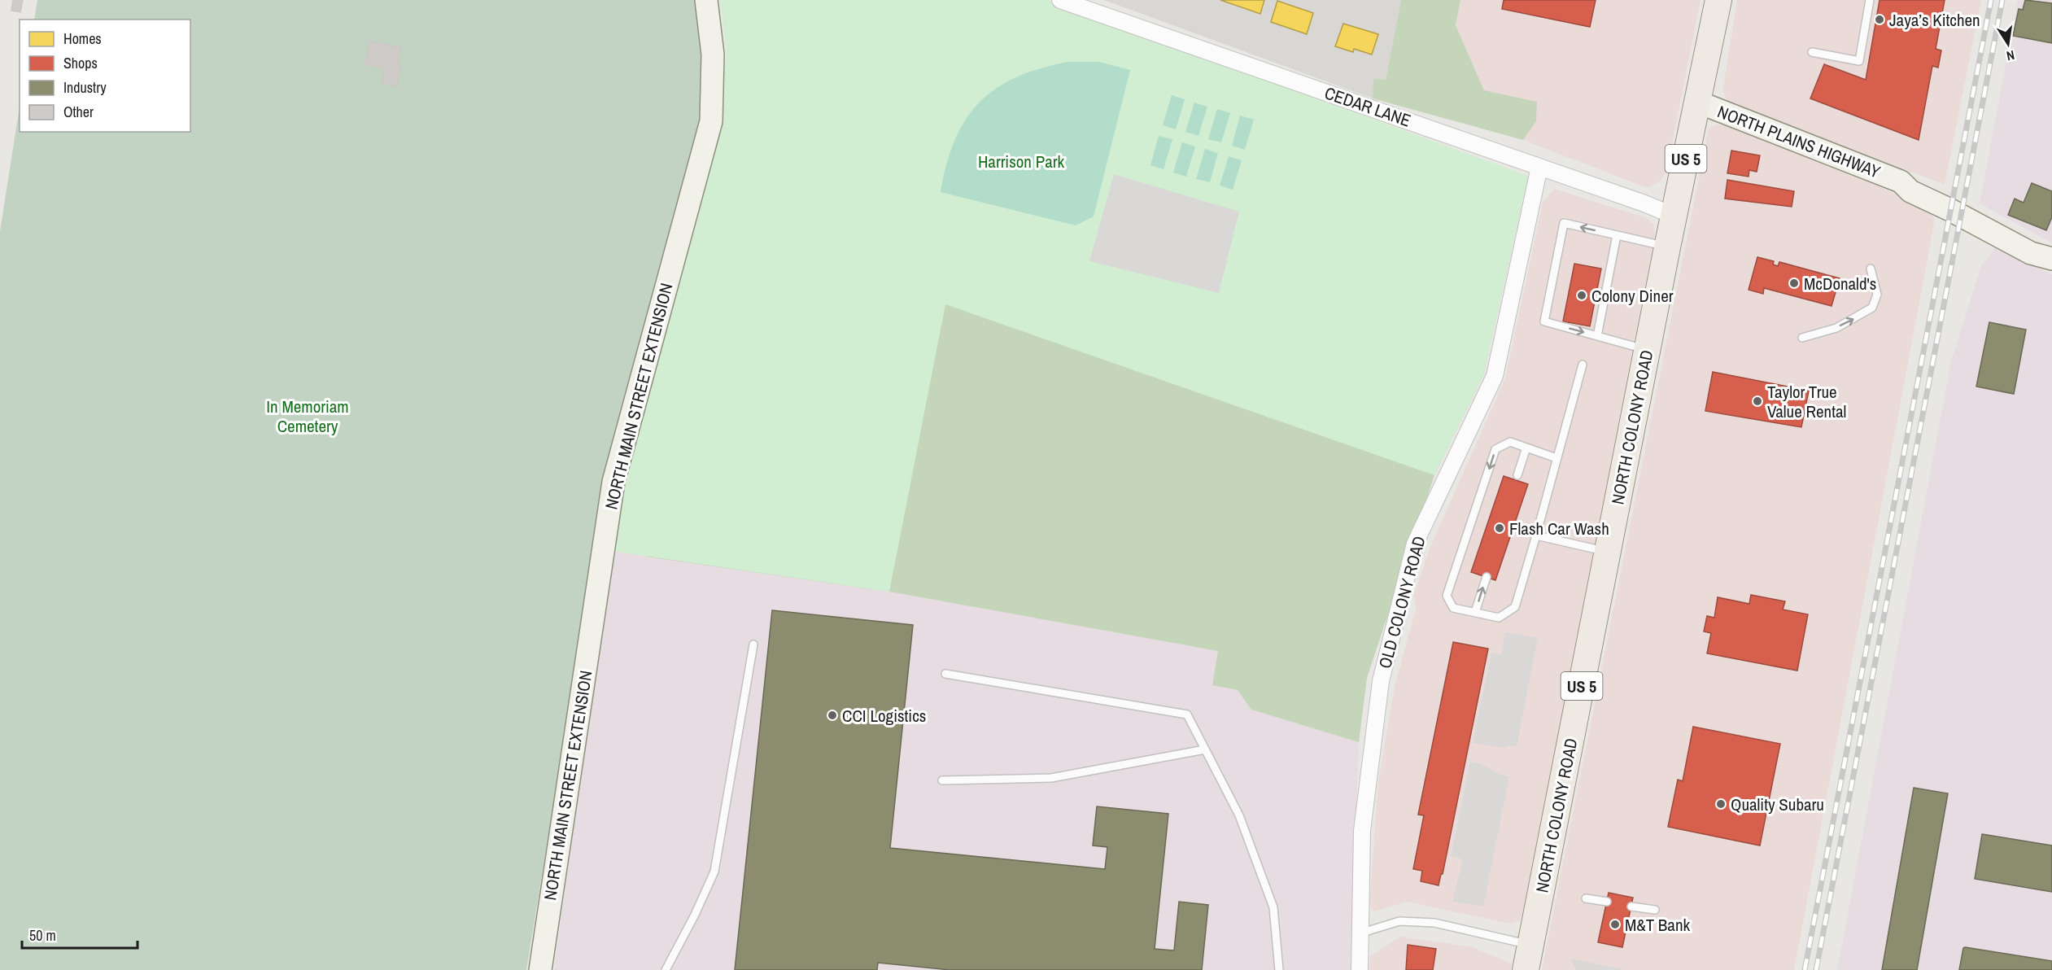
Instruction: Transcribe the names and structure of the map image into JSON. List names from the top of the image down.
{
  "streets": {
    "main road": ["US 5", "NORTH COLONY ROAD"],
    "street": [
      "CEDAR LANE",
      "NORTH PLAINS HIGHWAY",
      "NORTH MAIN STREET EXTENSION",
      "OLD COLONY ROAD"
    ]
  },
  "crossings": [
    ["CEDAR LANE", "NORTH COLONY ROAD"],
    ["CEDAR LANE", "OLD COLONY ROAD"],
    ["NORTH PLAINS HIGHWAY", "NORTH COLONY ROAD"]
  ],
  "parks": ["Harrison Park", "In Memoriam Cemetery"],
  "places": [
    "Jaya’s Kitchen",
    "McDonald's",
    "Colony Diner",
    "Taylor True Value Rental",
    "Flash Car Wash",
    "CCI Logistics",
    "Quality Subaru",
    "M&T Bank"
  ],
  "legend": [
    "Homes",
    "Shops",
    "Industry",
    "Other"
  ],
  "scale_bar": "50 m",
  "north": "bottom"
}
